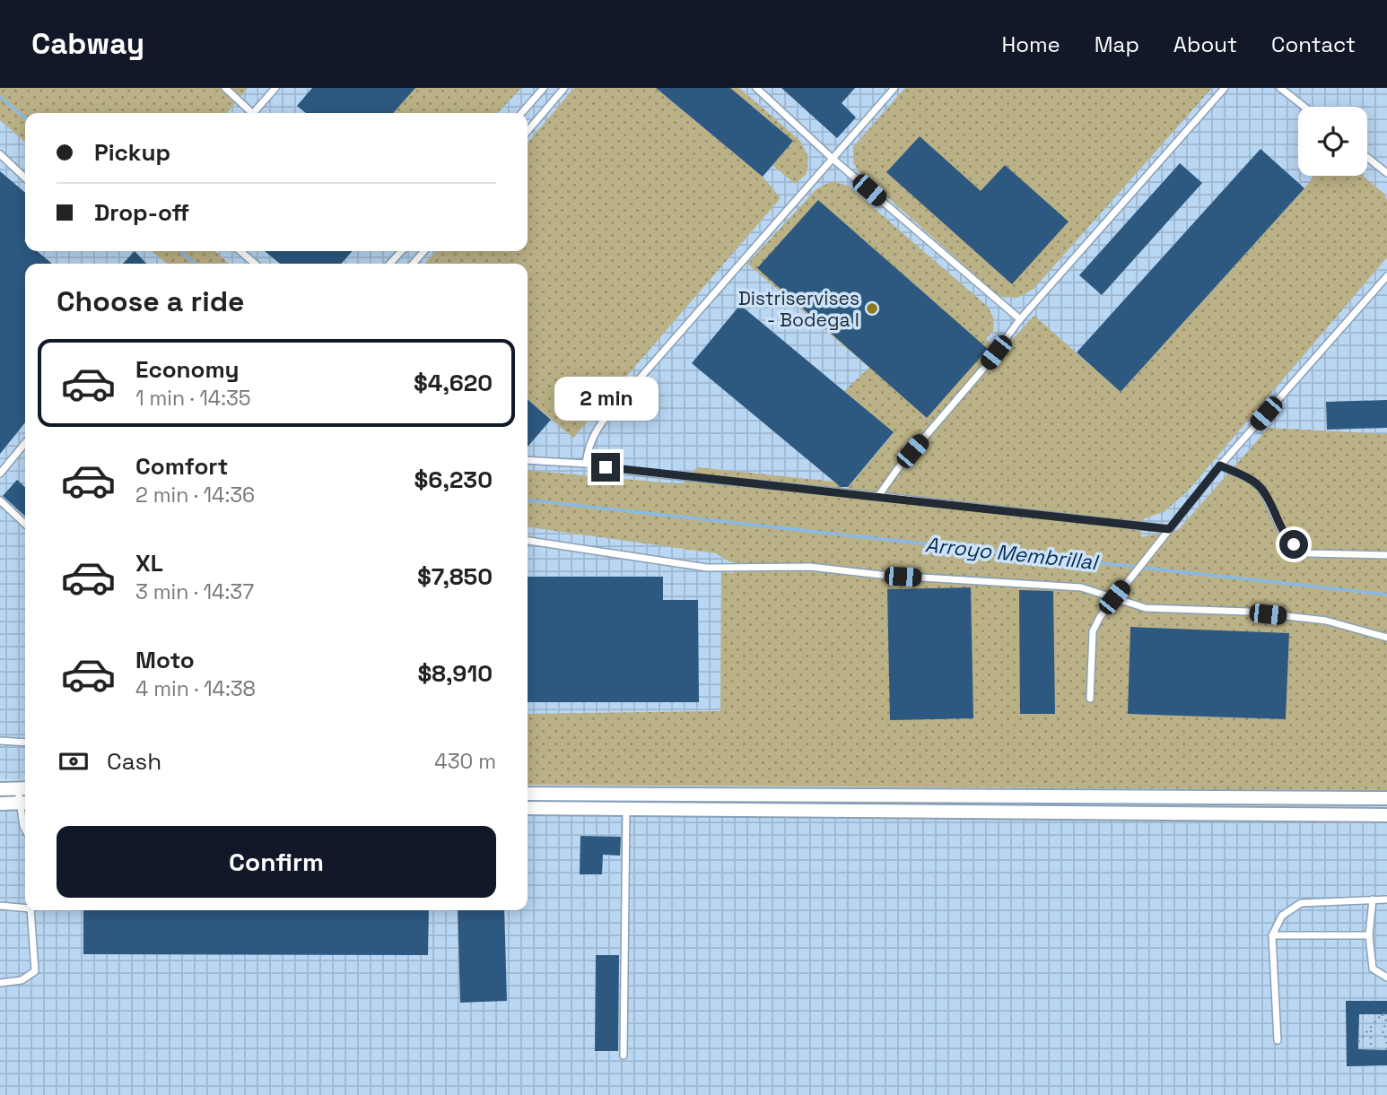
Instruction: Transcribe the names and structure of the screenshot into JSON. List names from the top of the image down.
{
  "water": ["Arroyo Membrillal"],
  "places": ["Distriservises - Bodega I"],
  "page": {
    "header": "Cabway",
    "nav": [
      "Home",
      "Map",
      "About",
      "Contact"
    ],
    "banner": ["Pickup", "Drop-off"],
    "heading": "Choose a ride",
    "list": [
      {
        "name": "Economy",
        "note": "1 min · 14:35",
        "value": "$4,620"
      },
      {
        "name": "Comfort",
        "note": "2 min · 14:36",
        "value": "$6,230"
      },
      {
        "name": "XL",
        "note": "3 min · 14:37",
        "value": "$7,850"
      },
      {
        "name": "Moto",
        "note": "4 min · 14:38",
        "value": "$8,910"
      }
    ],
    "bubble": "2 min",
    "pay": ["Cash", "430 m"],
    "buttons": "Confirm"
  }
}
